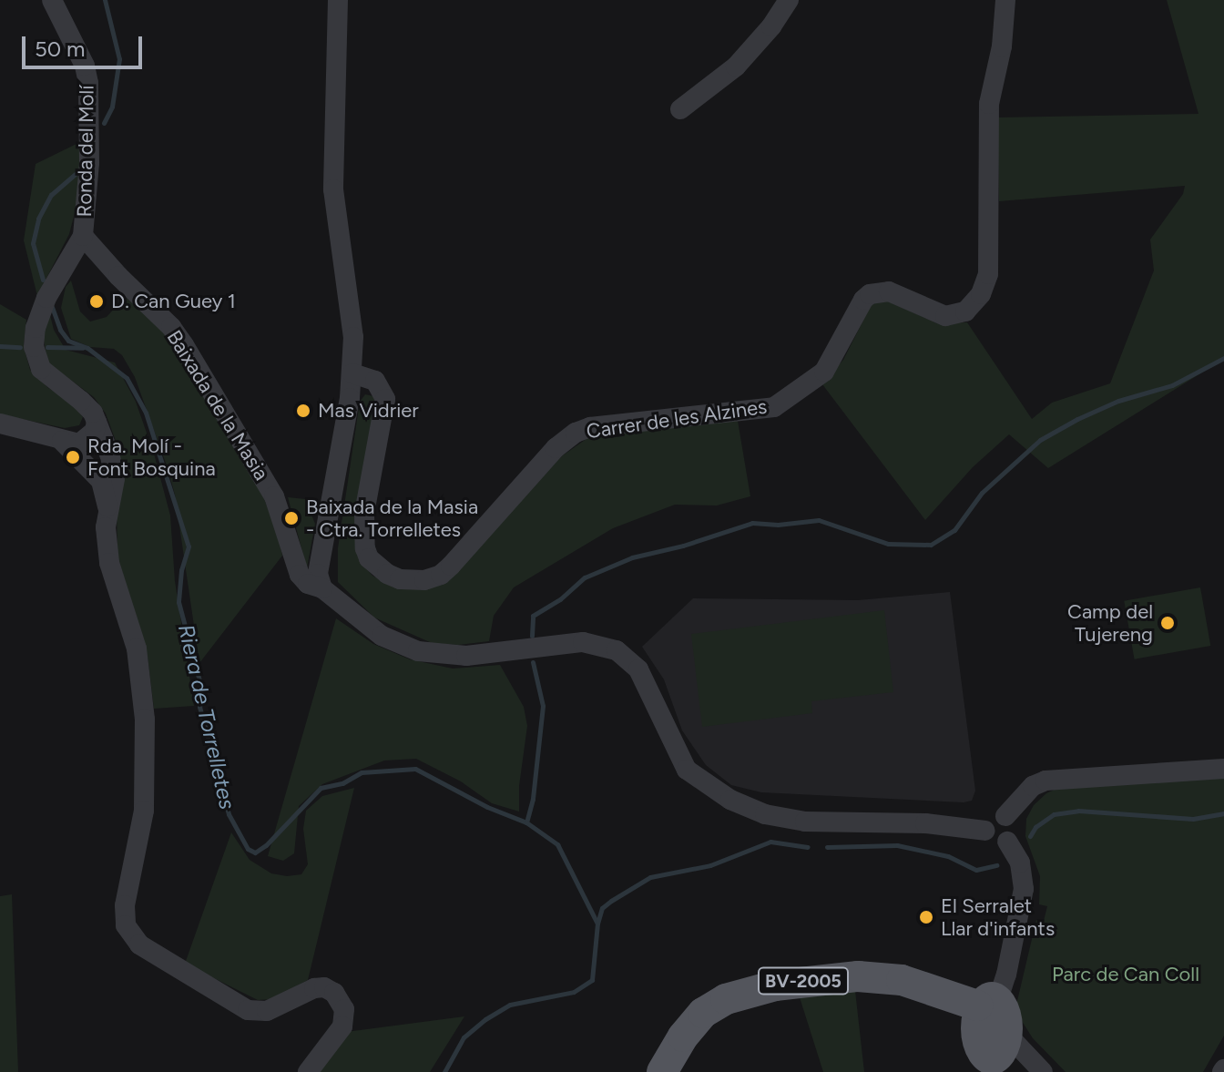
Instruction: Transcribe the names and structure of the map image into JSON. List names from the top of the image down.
{
  "streets": {
    "main road": ["BV-2005"],
    "street": ["Ronda del Molí", "Baixada de la Masia", "Carrer de les Alzines"]
  },
  "crossings": [
    ["Ronda del Molí", "Baixada de la Masia"]
  ],
  "water": ["Riera de Torrelletes"],
  "parks": ["Parc de Can Coll"],
  "places": [
    "D. Can Guey 1",
    "Mas Vidrier",
    "Rda. Molí - Font Bosquina",
    "Baixada de la Masia - Ctra. Torrelletes",
    "Camp del Tujereng",
    "El Serralet Llar d'infants"
  ],
  "scale_bar": "50 m"
}
